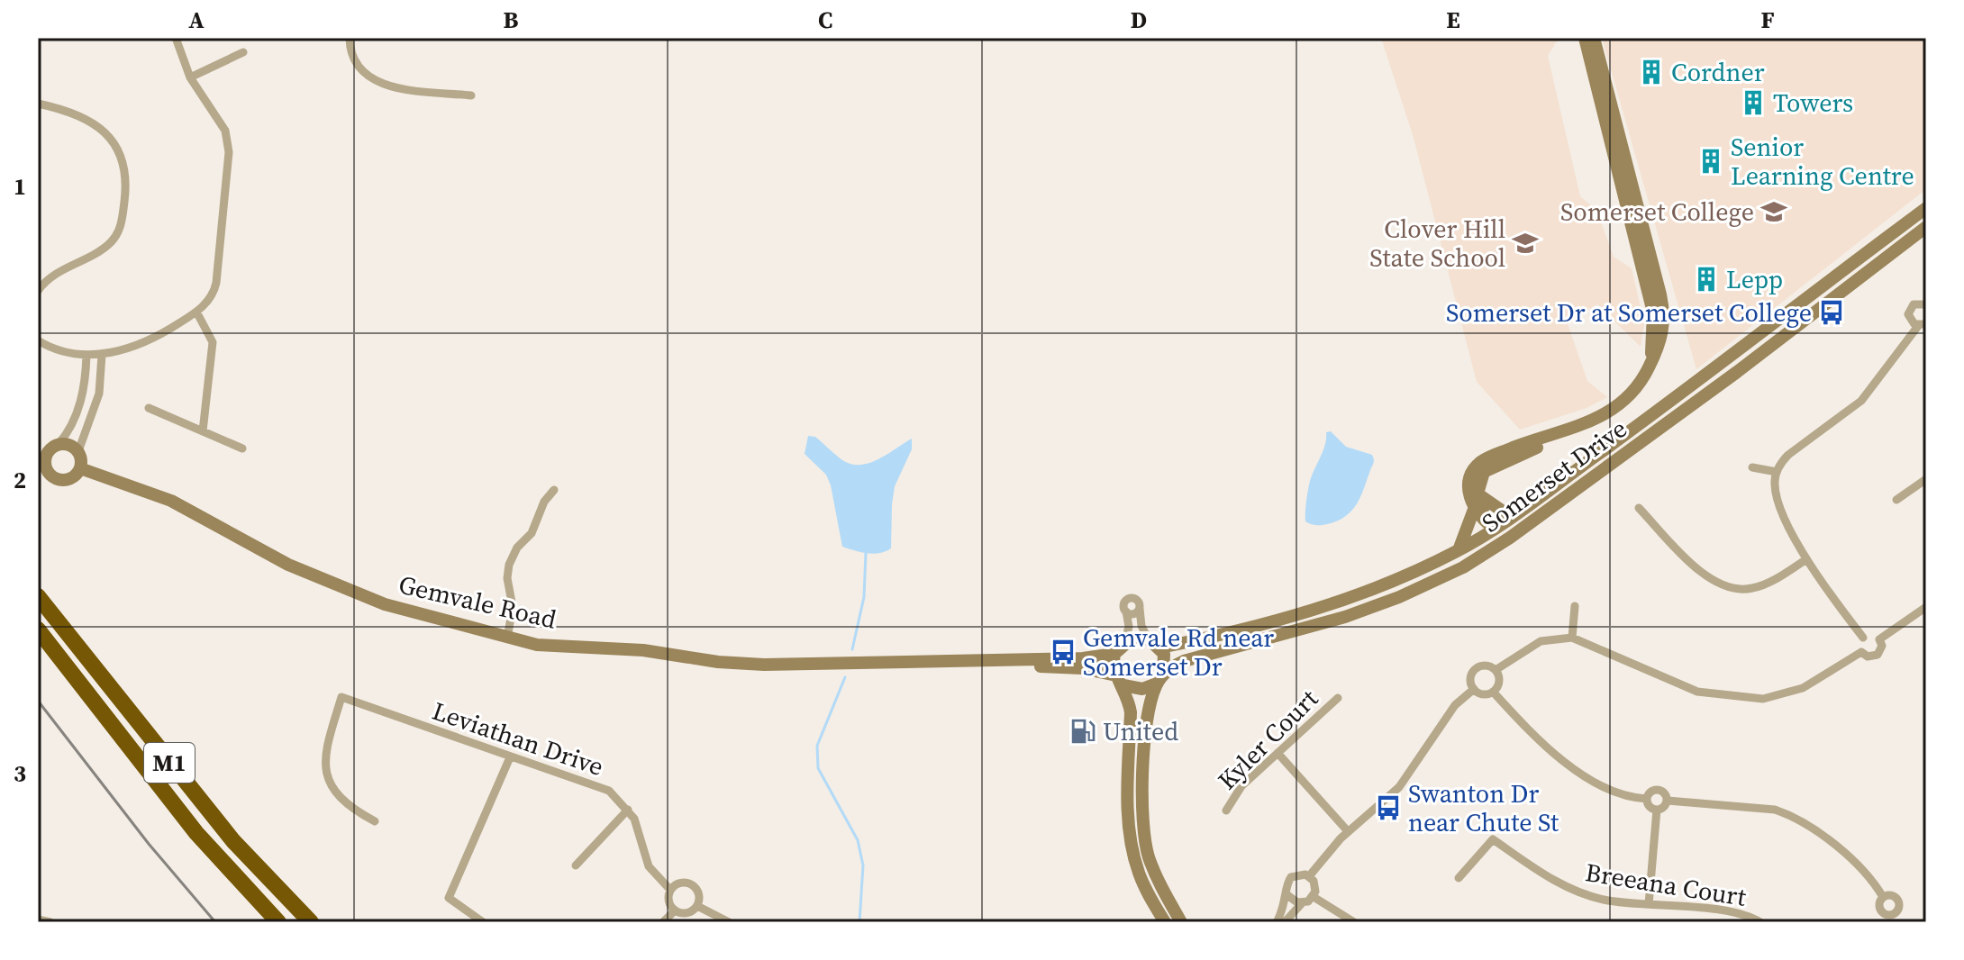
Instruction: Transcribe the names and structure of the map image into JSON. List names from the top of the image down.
{
  "streets": {
    "highway": ["M1"],
    "main road": ["Somerset Drive", "Gemvale Road"],
    "street": ["Leviathan Drive", "Kyler Court", "Breeana Court"]
  },
  "crossings": [
    ["Somerset Drive", "Gemvale Road"]
  ],
  "places": {
    "building": [
      "Cordner",
      "Towers",
      "Senior Learning Centre",
      "Lepp"
    ],
    "school or university": ["Somerset College", "Clover Hill State School"],
    "bus stop": ["Somerset Dr at Somerset College", "Gemvale Rd near Somerset Dr", "Swanton Dr near Chute St"],
    "fuel station": ["United"]
  },
  "grid": {
    "columns": [
      "A",
      "B",
      "C",
      "D",
      "E",
      "F"
    ],
    "rows": ["1", "2", "3"]
  }
}
